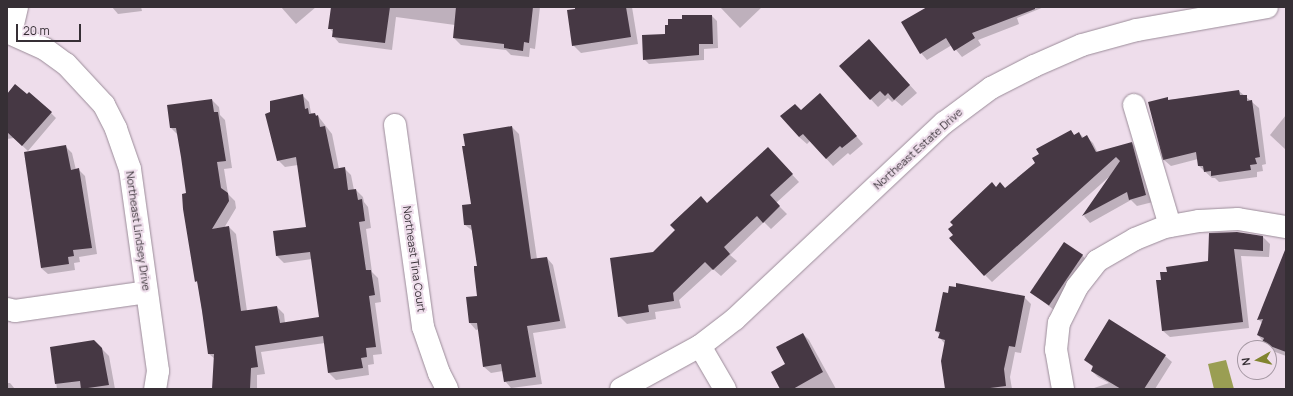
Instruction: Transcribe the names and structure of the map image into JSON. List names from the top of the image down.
{
  "streets": {
    "street": ["Northeast Estate Drive", "Northeast Lindsey Drive", "Northeast Tina Court"]
  },
  "scale_bar": "20 m",
  "north": "left"
}
